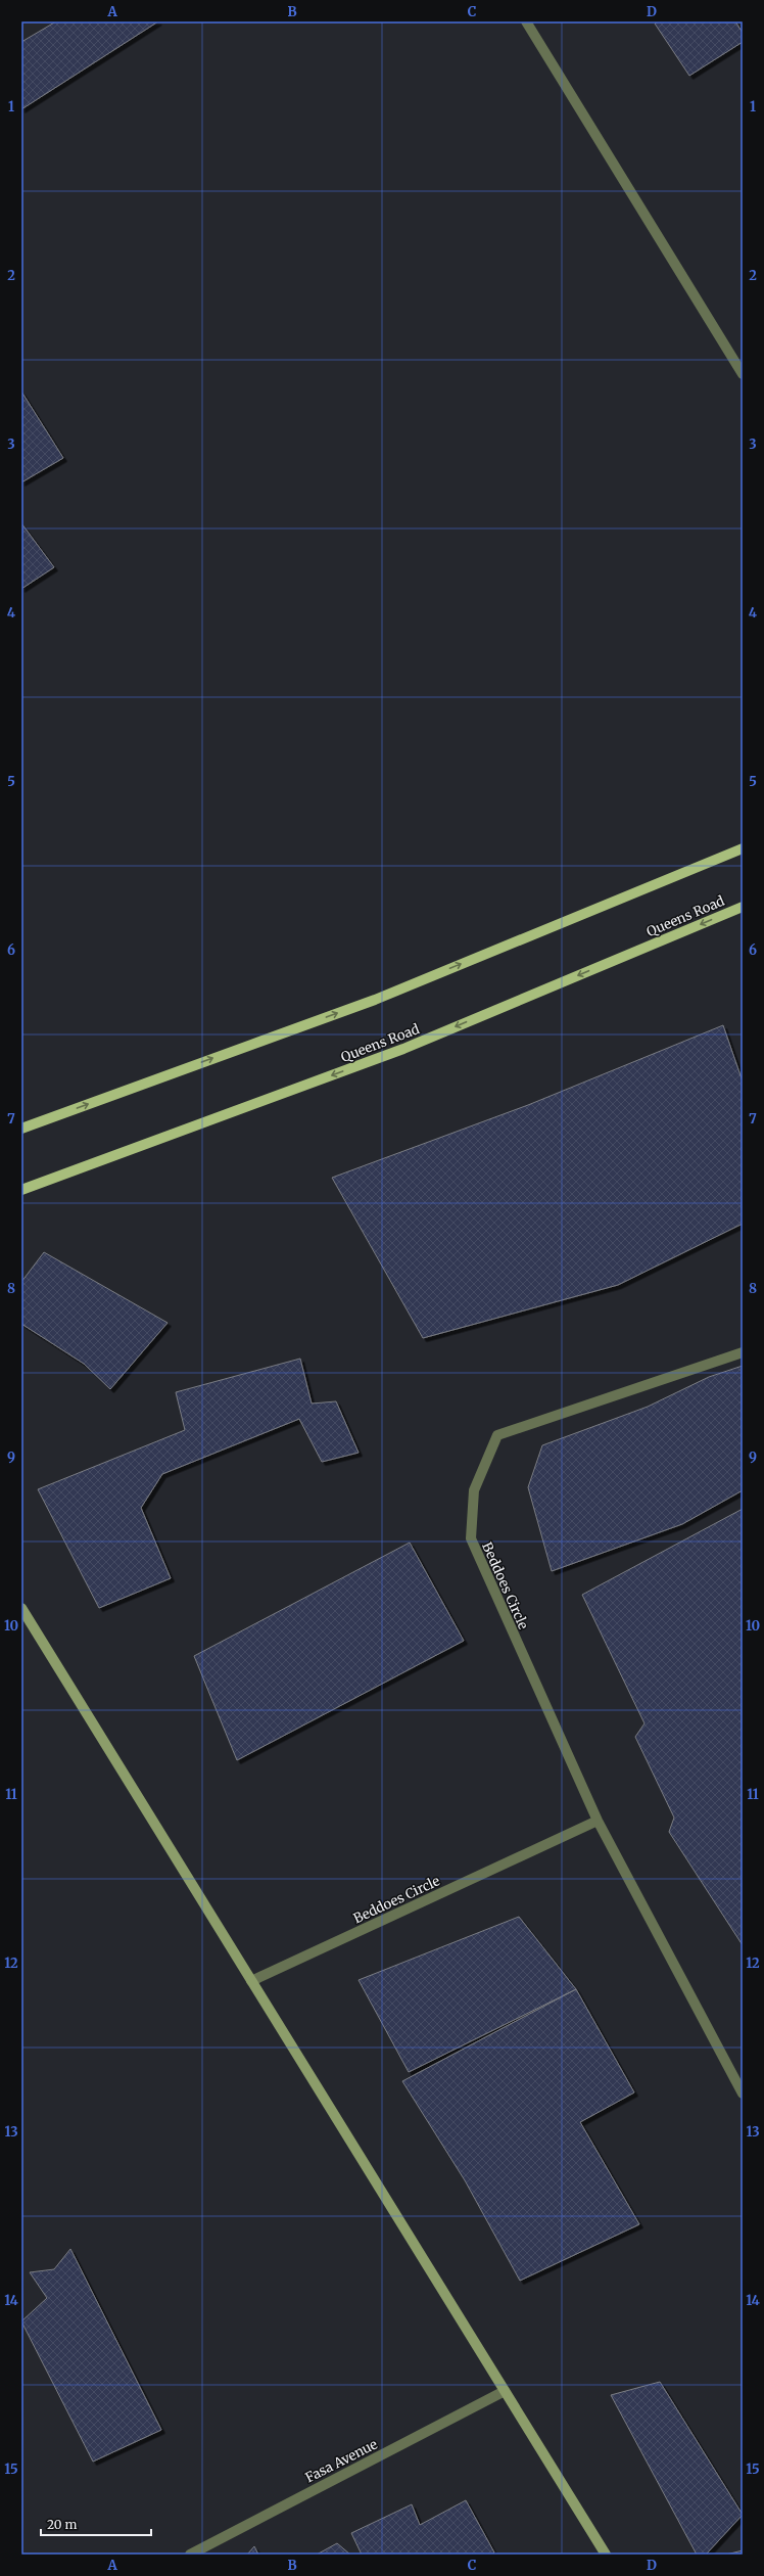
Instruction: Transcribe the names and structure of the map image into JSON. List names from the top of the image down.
{
  "streets": {
    "main road": ["Queens Road"],
    "street": ["Beddoes Circle", "Fasa Avenue"]
  },
  "scale_bar": "20 m",
  "grid": {
    "columns": [
      "A",
      "B",
      "C",
      "D"
    ],
    "rows": [
      "1",
      "2",
      "3",
      "4",
      "5",
      "6",
      "7",
      "8",
      "9",
      "10",
      "11",
      "12",
      "13",
      "14",
      "15"
    ]
  }
}
